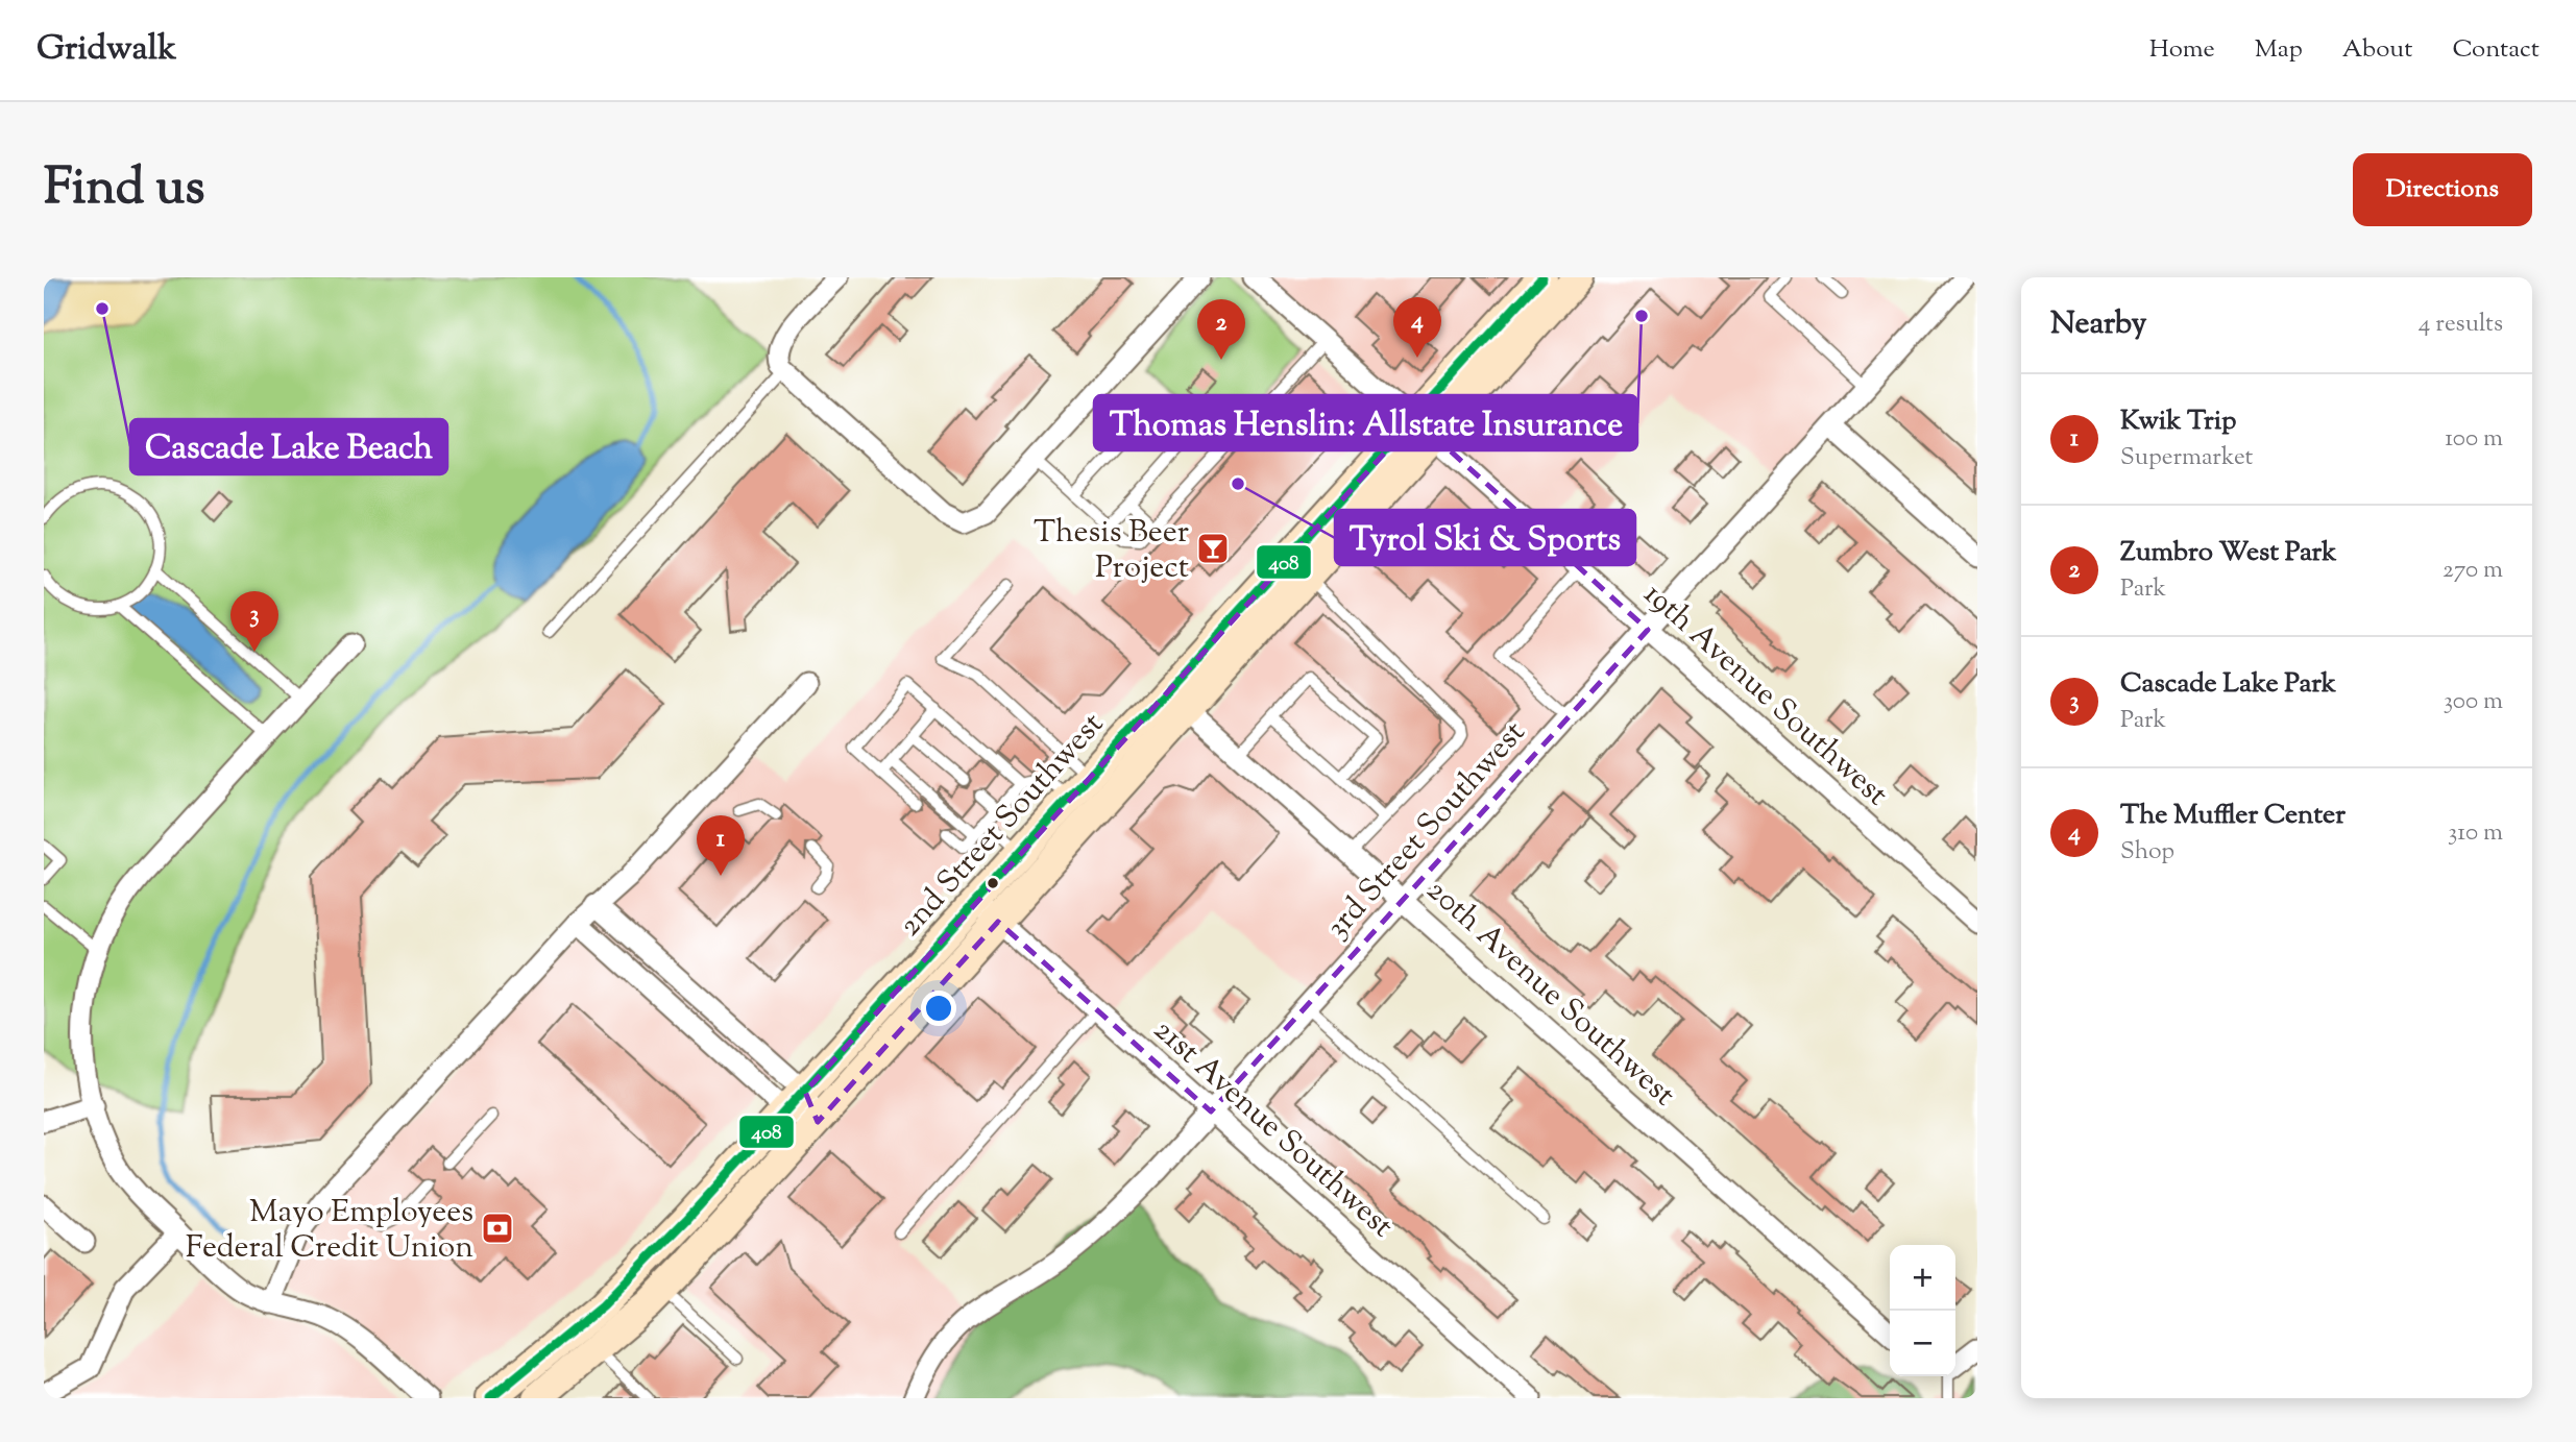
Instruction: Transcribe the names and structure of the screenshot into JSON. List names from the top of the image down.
{
  "streets": {
    "main road": ["2nd Street Southwest"],
    "street": [
      "19th Avenue Southwest",
      "3rd Street Southwest",
      "20th Avenue Southwest",
      "21st Avenue Southwest"
    ]
  },
  "crossings": [
    ["19th Avenue Southwest", "2nd Street Southwest"],
    ["19th Avenue Southwest", "3rd Street Southwest"],
    ["2nd Street Southwest", "20th Avenue Southwest"],
    ["2nd Street Southwest", "21st Avenue Southwest"],
    ["3rd Street Southwest", "20th Avenue Southwest"],
    ["3rd Street Southwest", "21st Avenue Southwest"]
  ],
  "places": {
    "other": ["Cascade Lake Beach", "Thomas Henslin: Allstate Insurance", "Tyrol Ski & Sports"],
    "bar": ["Thesis Beer Project"],
    "bank": ["Mayo Employees Federal Credit Union"]
  },
  "lines": ["transit line 408"],
  "page": {
    "header": "Gridwalk",
    "nav": [
      "Home",
      "Map",
      "About",
      "Contact"
    ],
    "title": "Find us",
    "buttons": "Directions",
    "heading": ["Nearby", "4 results"],
    "pins": [
      "4",
      "2",
      "3",
      "1"
    ],
    "list": [
      {
        "mark": "1",
        "name": "Kwik Trip",
        "note": "Supermarket",
        "value": "100 m"
      },
      {
        "mark": "2",
        "name": "Zumbro West Park",
        "note": "Park",
        "value": "270 m"
      },
      {
        "mark": "3",
        "name": "Cascade Lake Park",
        "note": "Park",
        "value": "300 m"
      },
      {
        "mark": "4",
        "name": "The Muffler Center",
        "note": "Shop",
        "value": "310 m"
      }
    ],
    "map_buttons": ["+", "−"]
  }
}
